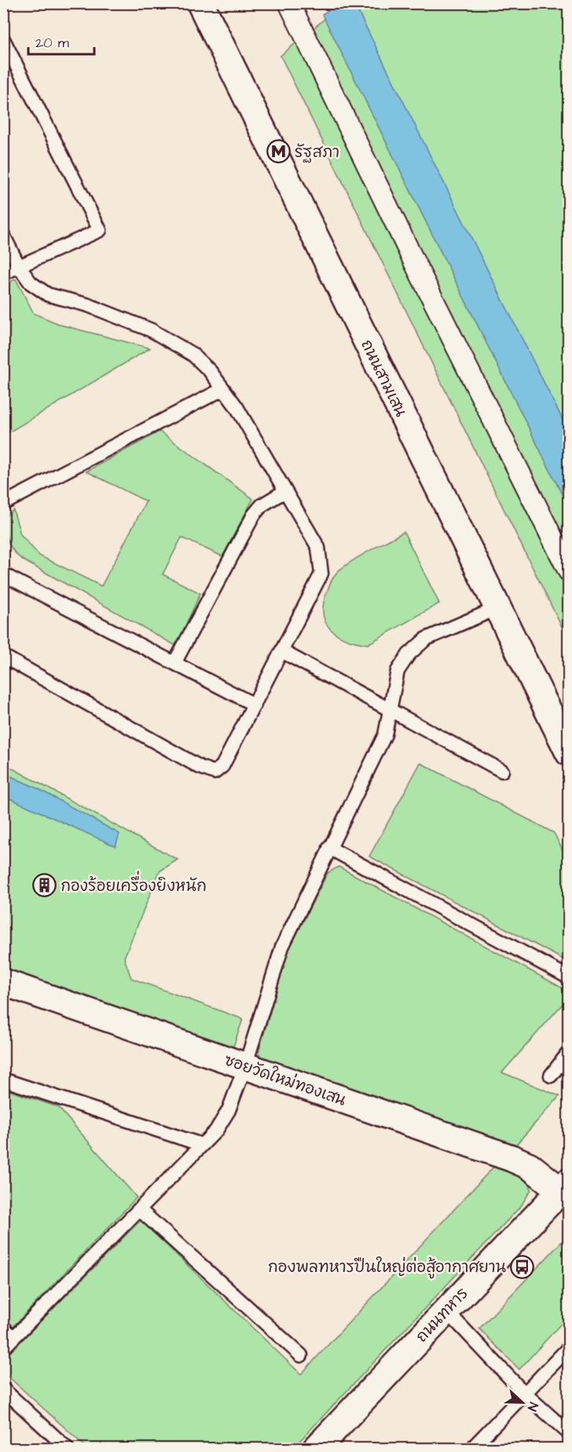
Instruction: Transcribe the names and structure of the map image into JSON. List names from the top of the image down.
{
  "streets": {
    "main road": ["ถนนสามเสน", "ซอยวัดใหม่ทองเสน", "ถนนทหาร"]
  },
  "crossings": [
    ["ซอยวัดใหม่ทองเสน", "ถนนทหาร"]
  ],
  "places": {
    "metro station": ["รัฐสภา"],
    "building": ["กองร้อยเครื่องยิงหนัก"],
    "bus stop": ["กองพลทหารปืนใหญ่ต่อสู้อากาศยาน"]
  },
  "scale_bar": "20 m",
  "north": "right"
}
